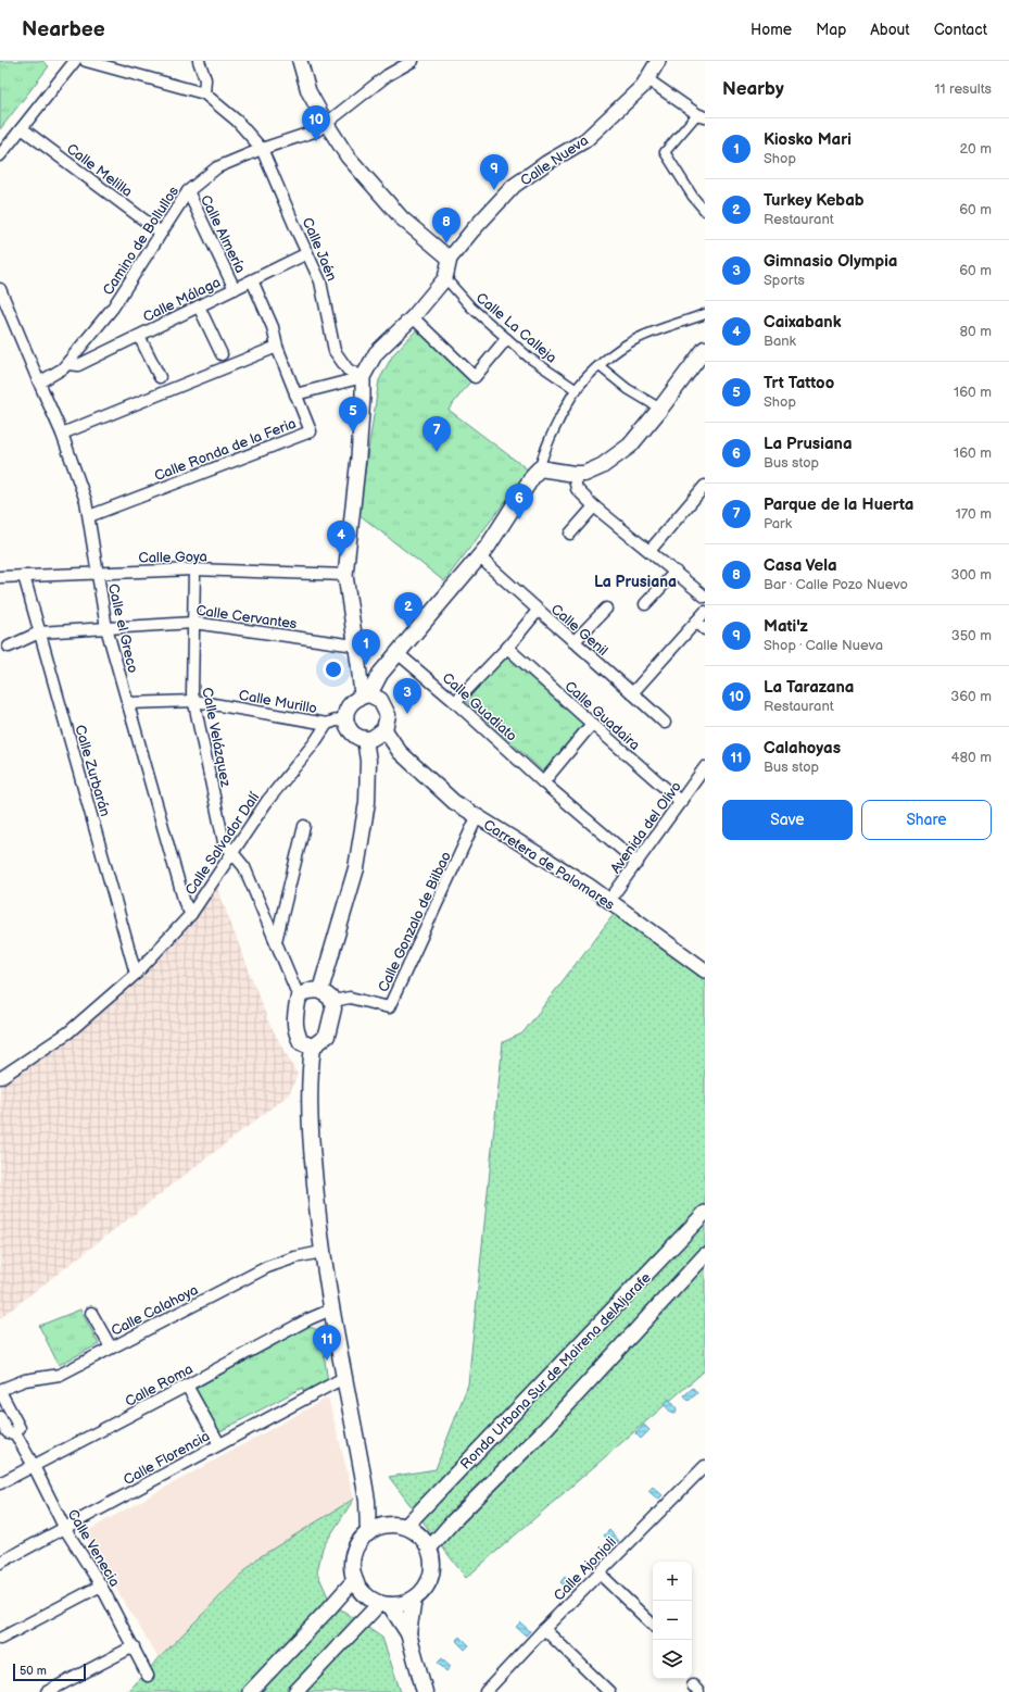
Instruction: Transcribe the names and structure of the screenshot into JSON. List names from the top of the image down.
{
  "streets": {
    "street": [
      "Calle Nueva",
      "Calle Melilla",
      "Calle Almería",
      "Camino de Bollullos",
      "Calle Jaén",
      "Calle Málaga",
      "Calle La Calleja",
      "Calle Ronda de la Feria",
      "Calle Goya",
      "Calle Cervantes",
      "Calle el Greco",
      "Calle Genil",
      "Calle Murillo",
      "Calle Guadiato",
      "Calle Guadaira",
      "Calle Velázquez",
      "Calle Zurbarán",
      "Avenida del Olivo",
      "Calle Salvador Dalí",
      "Carretera de Palomares",
      "Calle Gonzalo de Bilbao",
      "Calle Calahoya",
      "Ronda Urbana Sur de Mairena delAljarafe",
      "Calle Roma",
      "Calle Florencia",
      "Calle Venecia",
      "Calle Ajonjoli"
    ]
  },
  "crossings": [
    ["Calle Melilla", "Camino de Bollullos"],
    ["Calle Almería", "Camino de Bollullos"],
    ["Calle Almería", "Calle Málaga"],
    ["Camino de Bollullos", "Calle Jaén"],
    ["Camino de Bollullos", "Calle Málaga"],
    ["Calle Jaén", "Calle Málaga"],
    ["Calle Málaga", "Calle Ronda de la Feria"],
    ["Calle Ronda de la Feria", "Calle el Greco"],
    ["Calle Goya", "Calle el Greco"],
    ["Calle Goya", "Calle Velázquez"],
    ["Calle Goya", "Calle Zurbarán"],
    ["Calle Cervantes", "Calle el Greco"],
    ["Calle Cervantes", "Calle Velázquez"],
    ["Calle Cervantes", "Calle Zurbarán"],
    ["Calle el Greco", "Calle Murillo"],
    ["Calle el Greco", "Calle Salvador Dalí"],
    ["Calle Murillo", "Calle Velázquez"],
    ["Calle Murillo", "Calle Salvador Dalí"],
    ["Calle Murillo", "Carretera de Palomares"],
    ["Calle Guadiato", "Avenida del Olivo"],
    ["Calle Guadaira", "Avenida del Olivo"],
    ["Calle Velázquez", "Calle Salvador Dalí"],
    ["Calle Velázquez", "Calle Gonzalo de Bilbao"],
    ["Calle Zurbarán", "Calle Salvador Dalí"],
    ["Avenida del Olivo", "Carretera de Palomares"],
    ["Carretera de Palomares", "Calle Gonzalo de Bilbao"],
    ["Calle Calahoya", "Calle Venecia"],
    ["Calle Roma", "Calle Venecia"],
    ["Calle Florencia", "Calle Venecia"]
  ],
  "districts": ["La Prusiana"],
  "scale_bar": "50 m",
  "page": {
    "header": "Nearbee",
    "nav": [
      "Home",
      "Map",
      "About",
      "Contact"
    ],
    "heading": ["Nearby", "11 results"],
    "pins": [
      "10",
      "9",
      "8",
      "5",
      "7",
      "6",
      "4",
      "2",
      "1",
      "3",
      "11"
    ],
    "list": [
      {
        "mark": "1",
        "name": "Kiosko Mari",
        "note": "Shop",
        "value": "20 m"
      },
      {
        "mark": "2",
        "name": "Turkey Kebab",
        "note": "Restaurant",
        "value": "60 m"
      },
      {
        "mark": "3",
        "name": "Gimnasio Olympia",
        "note": "Sports",
        "value": "60 m"
      },
      {
        "mark": "4",
        "name": "Caixabank",
        "note": "Bank",
        "value": "80 m"
      },
      {
        "mark": "5",
        "name": "Trt Tattoo",
        "note": "Shop",
        "value": "160 m"
      },
      {
        "mark": "6",
        "name": "La Prusiana",
        "note": "Bus stop",
        "value": "160 m"
      },
      {
        "mark": "7",
        "name": "Parque de la Huerta",
        "note": "Park",
        "value": "170 m"
      },
      {
        "mark": "8",
        "name": "Casa Vela",
        "note": "Bar · Calle Pozo Nuevo",
        "value": "300 m"
      },
      {
        "mark": "9",
        "name": "Mati'z",
        "note": "Shop · Calle Nueva",
        "value": "350 m"
      },
      {
        "mark": "10",
        "name": "La Tarazana",
        "note": "Restaurant",
        "value": "360 m"
      },
      {
        "mark": "11",
        "name": "Calahoyas",
        "note": "Bus stop",
        "value": "480 m"
      }
    ],
    "buttons": ["Save", "Share"],
    "map_buttons": ["+", "−"],
    "scale": "50 m"
  }
}
